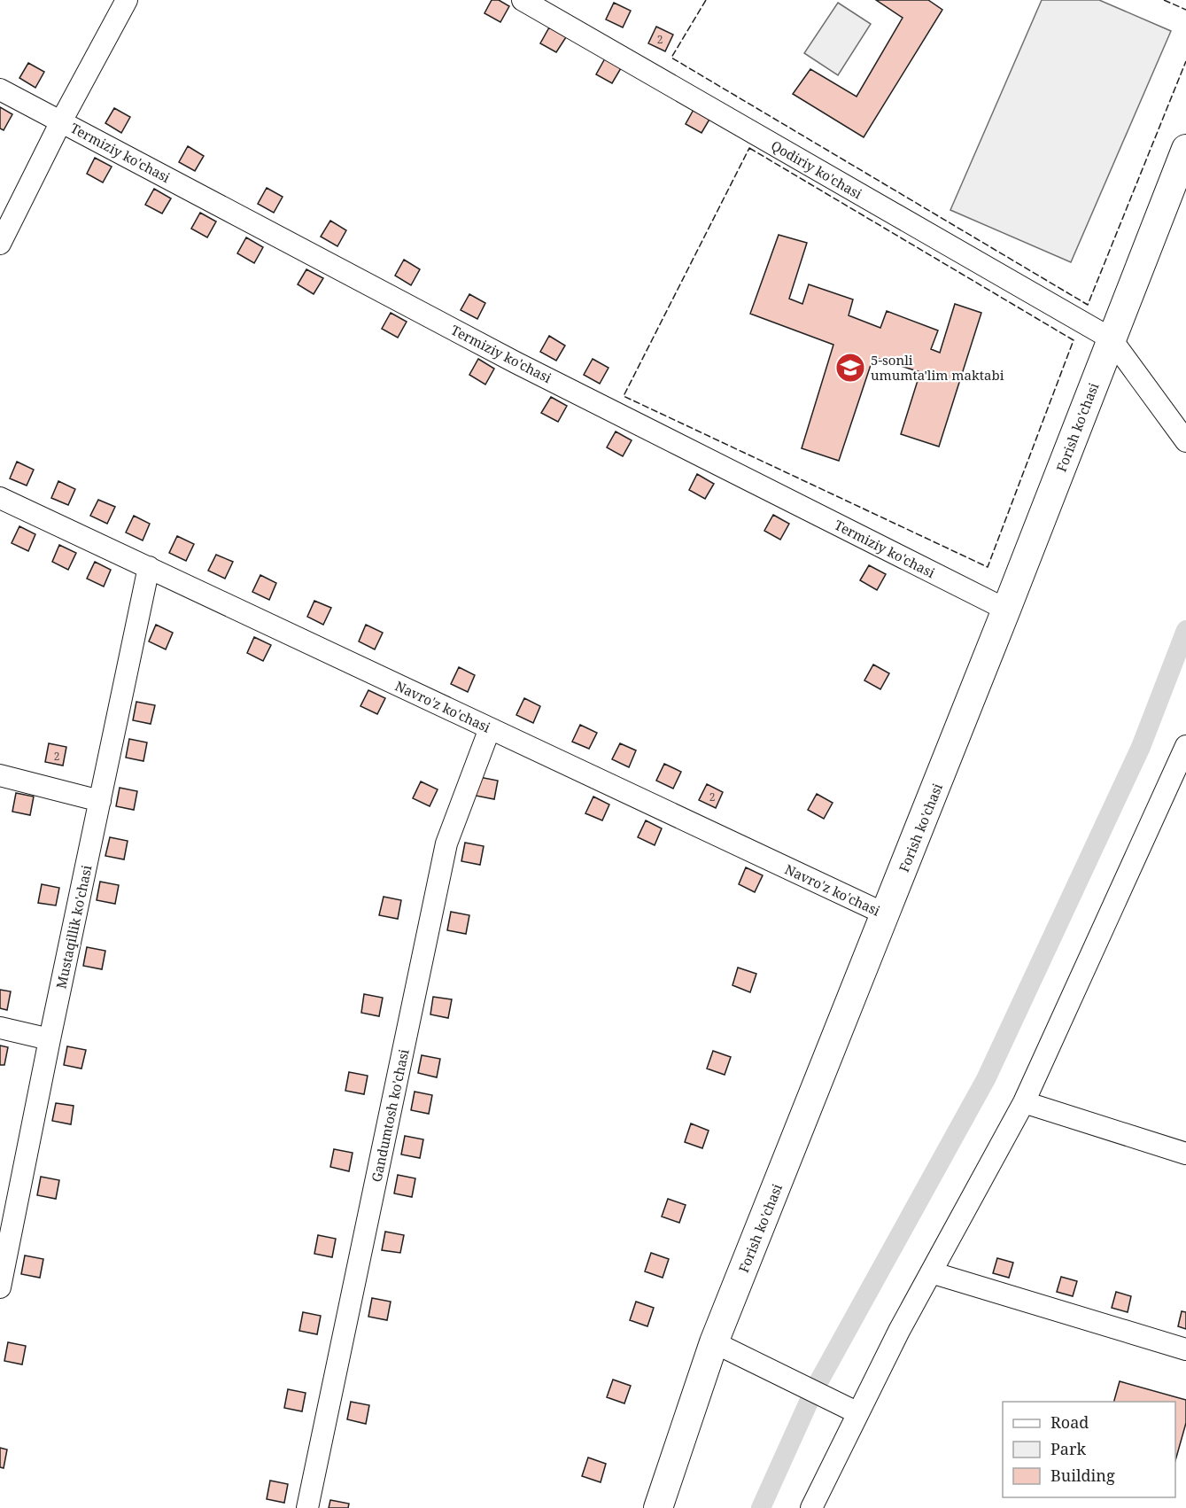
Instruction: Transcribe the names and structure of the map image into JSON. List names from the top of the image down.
{
  "streets": {
    "main road": ["Forish ko'chasi"],
    "street": [
      "Termiziy ko'chasi",
      "Qodiriy ko'chasi",
      "Navro'z ko'chasi",
      "Mustaqillik ko'chasi",
      "Gandumtosh ko'chasi"
    ]
  },
  "crossings": [
    ["Termiziy ko'chasi", "Forish ko'chasi"],
    ["Qodiriy ko'chasi", "Forish ko'chasi"],
    ["Forish ko'chasi", "Navro'z ko'chasi"],
    ["Navro'z ko'chasi", "Mustaqillik ko'chasi"],
    ["Navro'z ko'chasi", "Gandumtosh ko'chasi"]
  ],
  "places": {
    "school or university": ["5-sonli umumta'lim maktabi"]
  },
  "house_numbers": ["2", "2", "2"],
  "legend": ["Road", "Park", "Building"]
}
